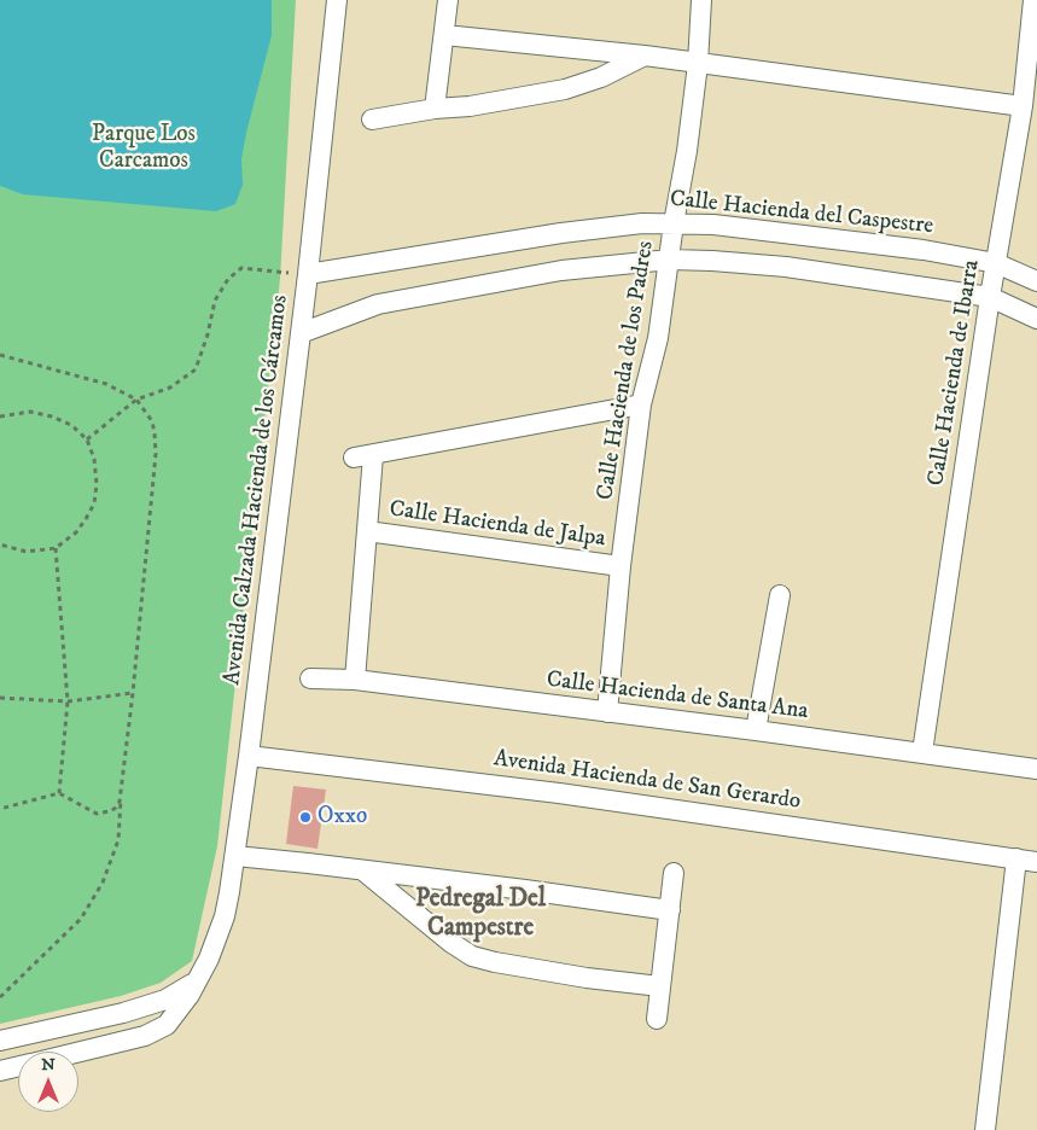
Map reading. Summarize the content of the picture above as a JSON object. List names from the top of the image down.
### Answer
{
  "streets": {
    "street": [
      "Calle Hacienda del Caspestre",
      "Calle Hacienda de los Padres",
      "Calle Hacienda de Ibarra",
      "Avenida Calzada Hacienda de los Cárcamos",
      "Calle Hacienda de Jalpa",
      "Calle Hacienda de Santa Ana",
      "Avenida Hacienda de San Gerardo"
    ]
  },
  "crossings": [
    ["Calle Hacienda del Caspestre", "Calle Hacienda de los Padres"],
    ["Calle Hacienda del Caspestre", "Calle Hacienda de Ibarra"],
    ["Calle Hacienda del Caspestre", "Avenida Calzada Hacienda de los Cárcamos"],
    ["Calle Hacienda de los Padres", "Calle Hacienda de Jalpa"],
    ["Calle Hacienda de los Padres", "Calle Hacienda de Santa Ana"],
    ["Calle Hacienda de Ibarra", "Calle Hacienda de Santa Ana"],
    ["Avenida Calzada Hacienda de los Cárcamos", "Avenida Hacienda de San Gerardo"]
  ],
  "districts": ["Pedregal Del Campestre"],
  "parks": ["Parque Los Carcamos"],
  "places": ["Oxxo"],
  "north": "top"
}
